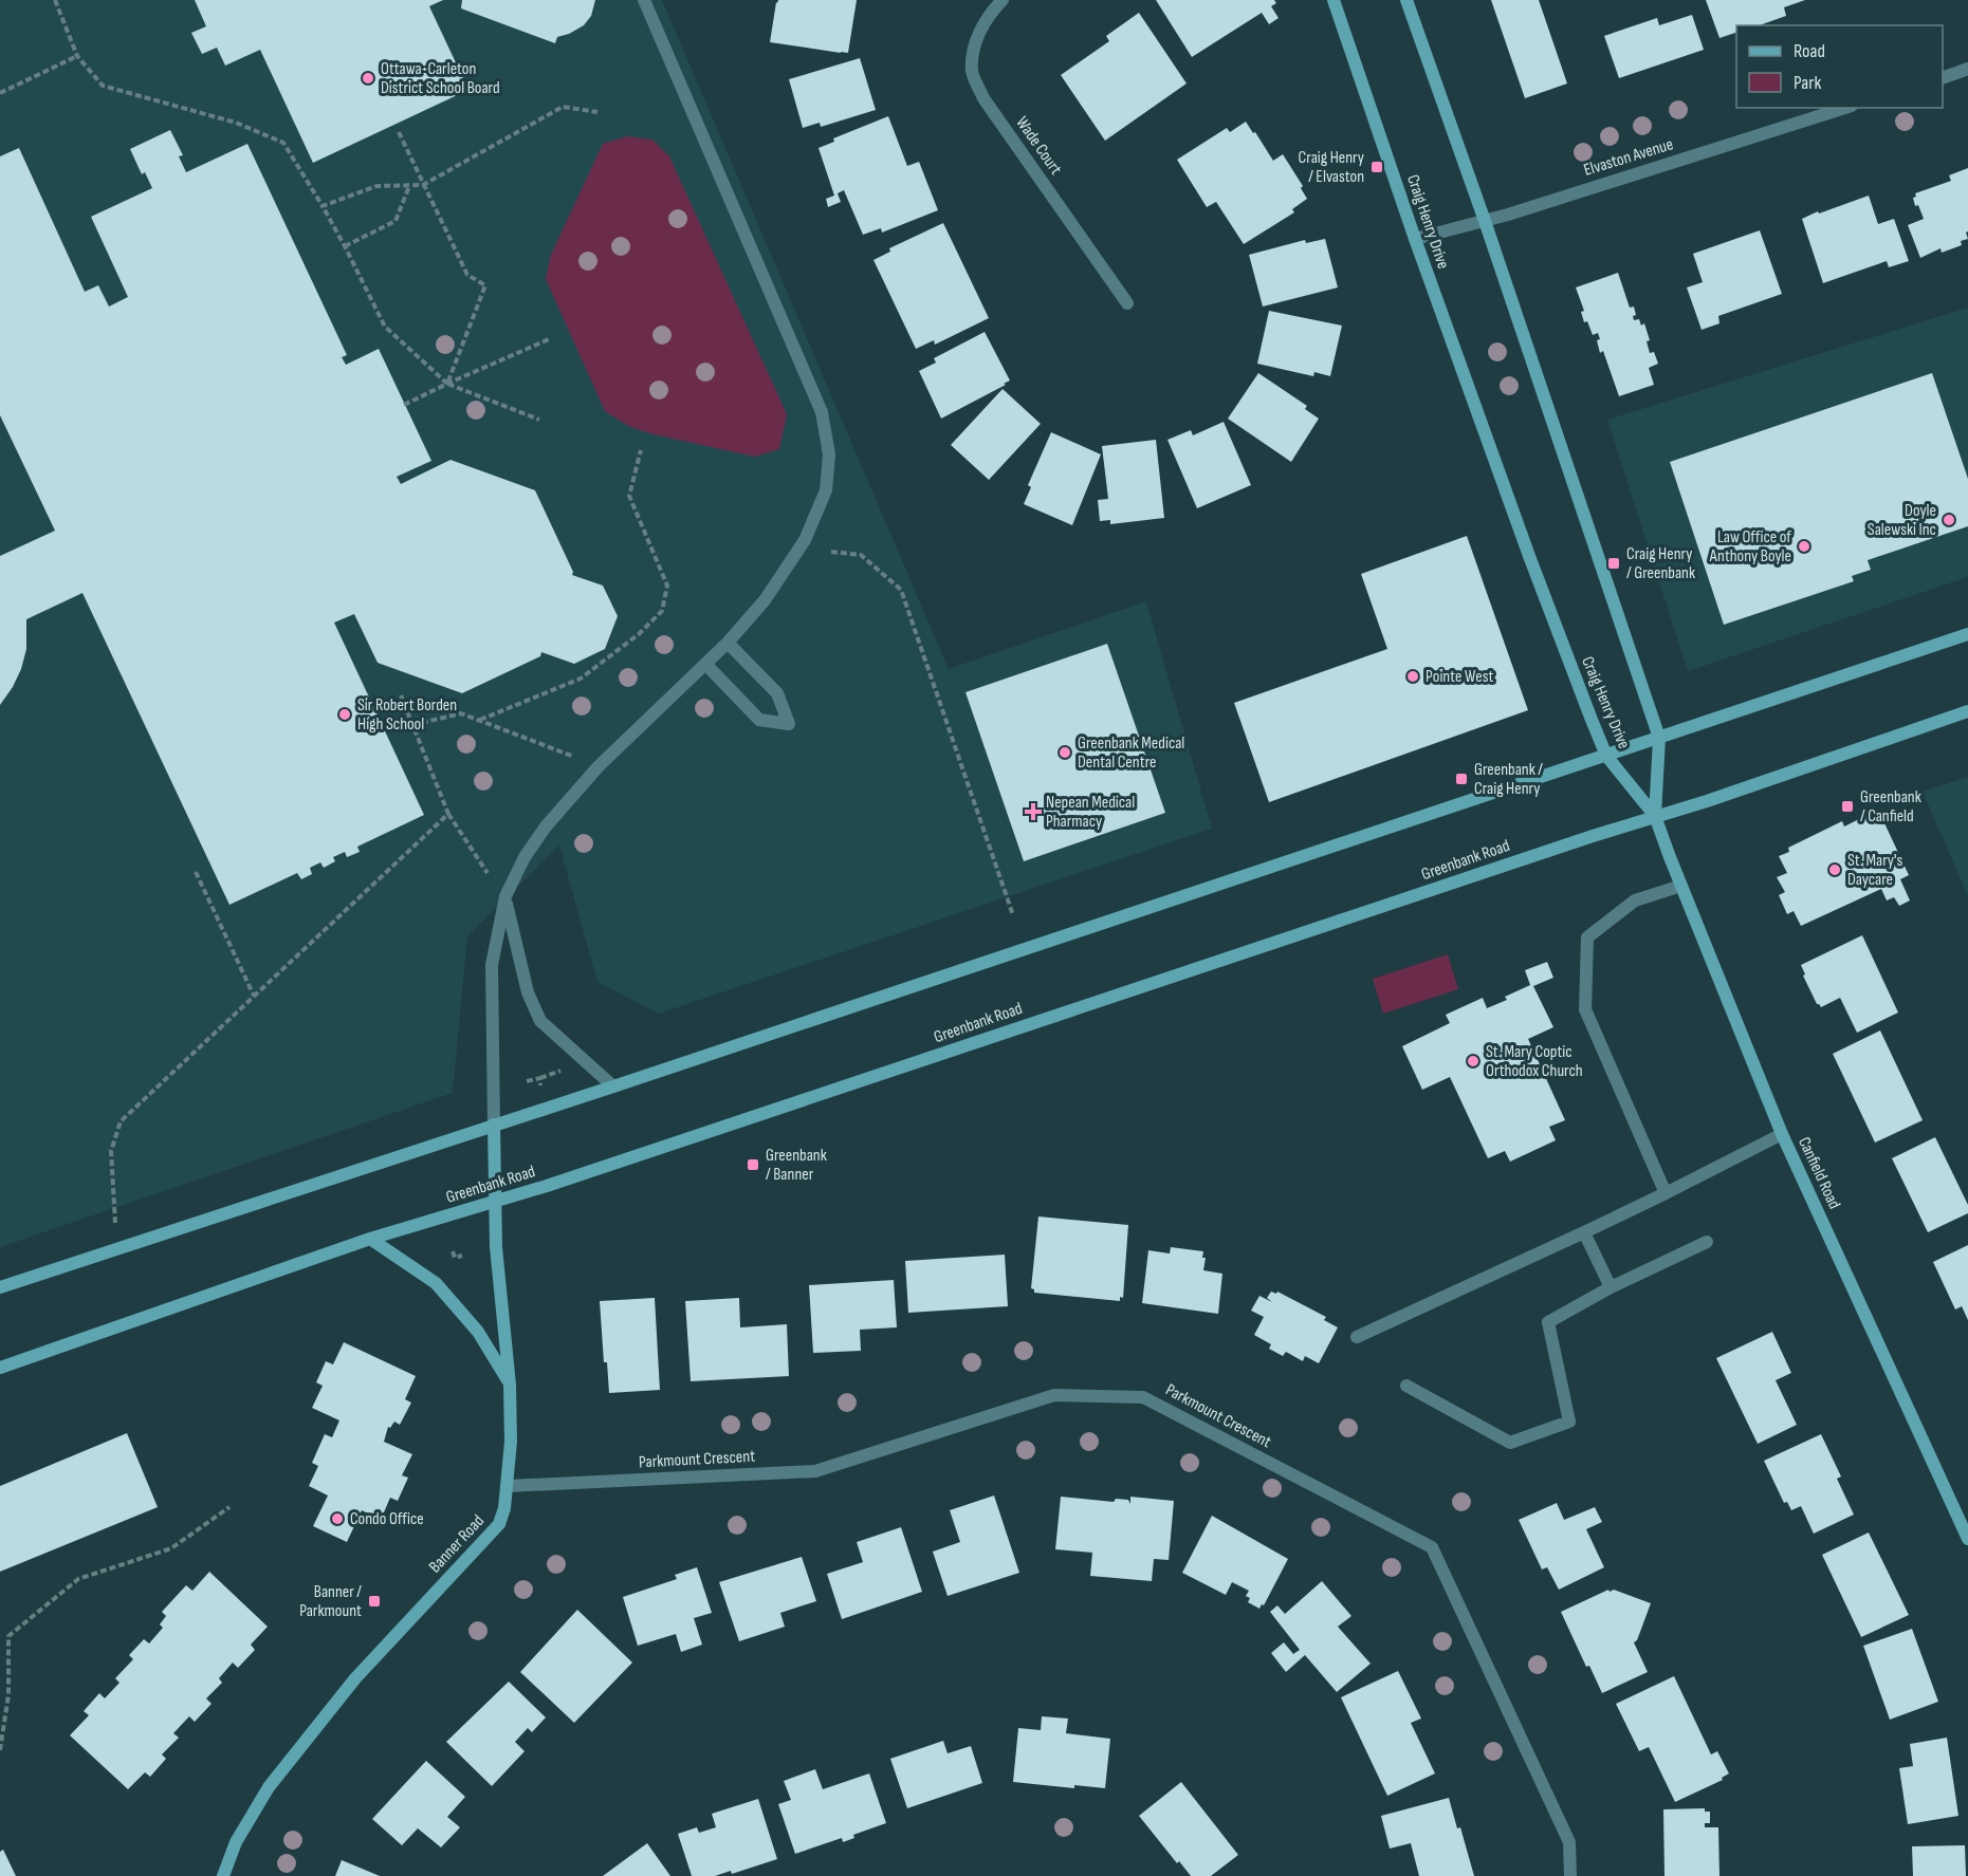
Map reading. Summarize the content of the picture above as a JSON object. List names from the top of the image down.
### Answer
{
  "streets": {
    "main road": [
      "Craig Henry Drive",
      "Greenbank Road",
      "Canfield Road",
      "Banner Road"
    ],
    "street": ["Wade Court", "Elvaston Avenue", "Parkmount Crescent"]
  },
  "crossings": [
    ["Elvaston Avenue", "Craig Henry Drive"],
    ["Craig Henry Drive", "Greenbank Road"],
    ["Craig Henry Drive", "Canfield Road"],
    ["Greenbank Road", "Canfield Road"],
    ["Greenbank Road", "Banner Road"],
    ["Parkmount Crescent", "Banner Road"]
  ],
  "places": {
    "other": [
      "Ottawa-Carleton District School Board",
      "Doyle Salewski Inc",
      "Law Office of Anthony Boyle",
      "Pointe West",
      "Sir Robert Borden High School",
      "Greenbank Medical Dental Centre",
      "St. Mary's Daycare",
      "St. Mary Coptic Orthodox Church",
      "Condo Office"
    ],
    "transit": [
      "Craig Henry / Elvaston",
      "Craig Henry / Greenbank",
      "Greenbank / Craig Henry",
      "Greenbank / Canfield",
      "Greenbank / Banner",
      "Banner / Parkmount"
    ],
    "health": ["Nepean Medical Pharmacy"]
  },
  "legend": ["Road", "Park"]
}
